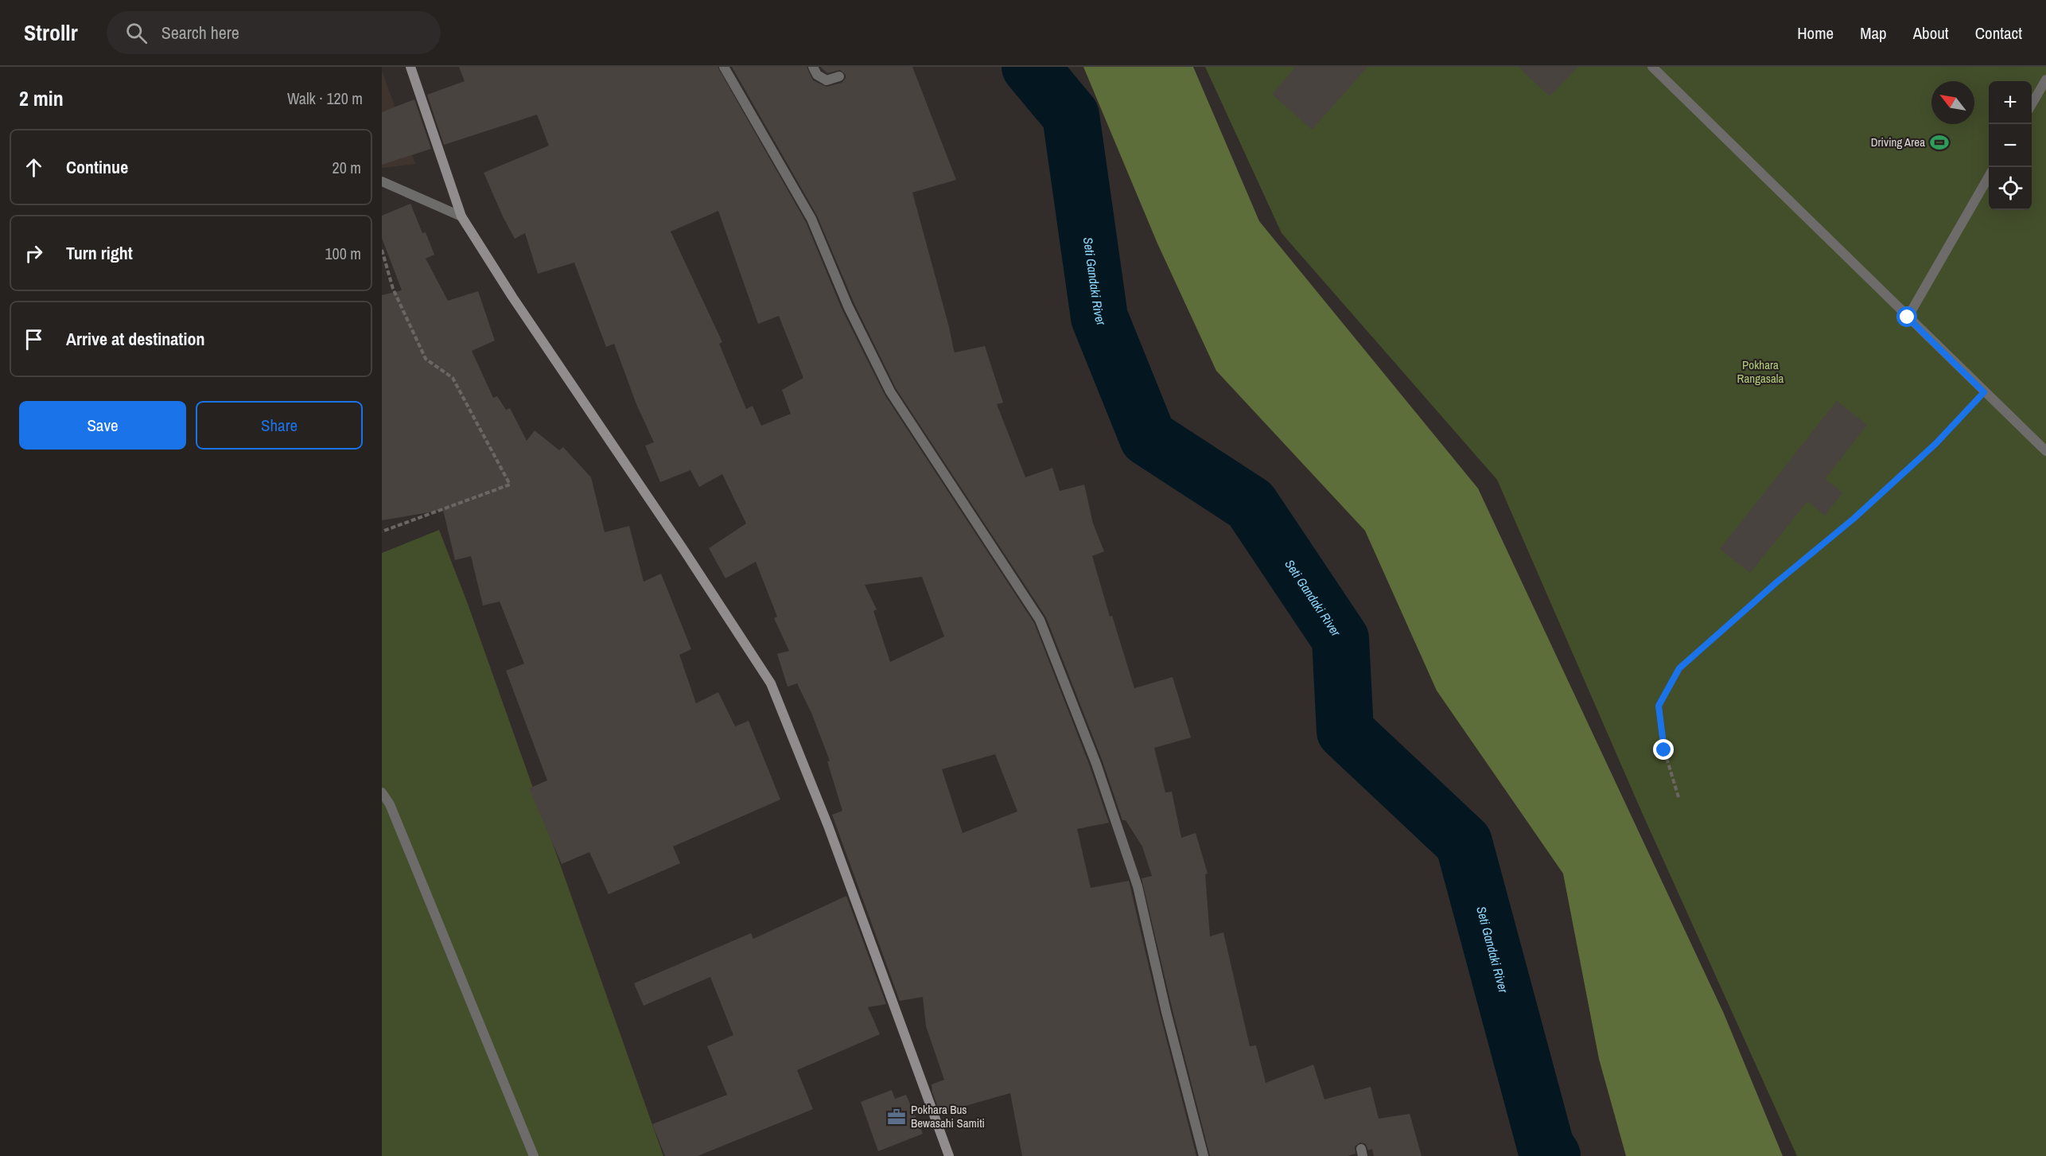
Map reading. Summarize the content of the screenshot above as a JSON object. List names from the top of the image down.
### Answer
{
  "water": ["Seti Gandaki River"],
  "parks": ["Pokhara Rangasala"],
  "places": {
    "sports": ["Driving Area"],
    "office": ["Pokhara Bus Bewasahi Samiti"]
  },
  "north": "top left",
  "page": {
    "header": "Strollr",
    "search": "Search here",
    "nav": [
      "Home",
      "Map",
      "About",
      "Contact"
    ],
    "heading": ["2 min", "Walk · 120 m"],
    "map_buttons": ["+", "−"],
    "list": [
      ["Continue", "20 m"],
      ["Turn right", "100 m"],
      "Arrive at destination"
    ],
    "buttons": ["Save", "Share"]
  }
}
